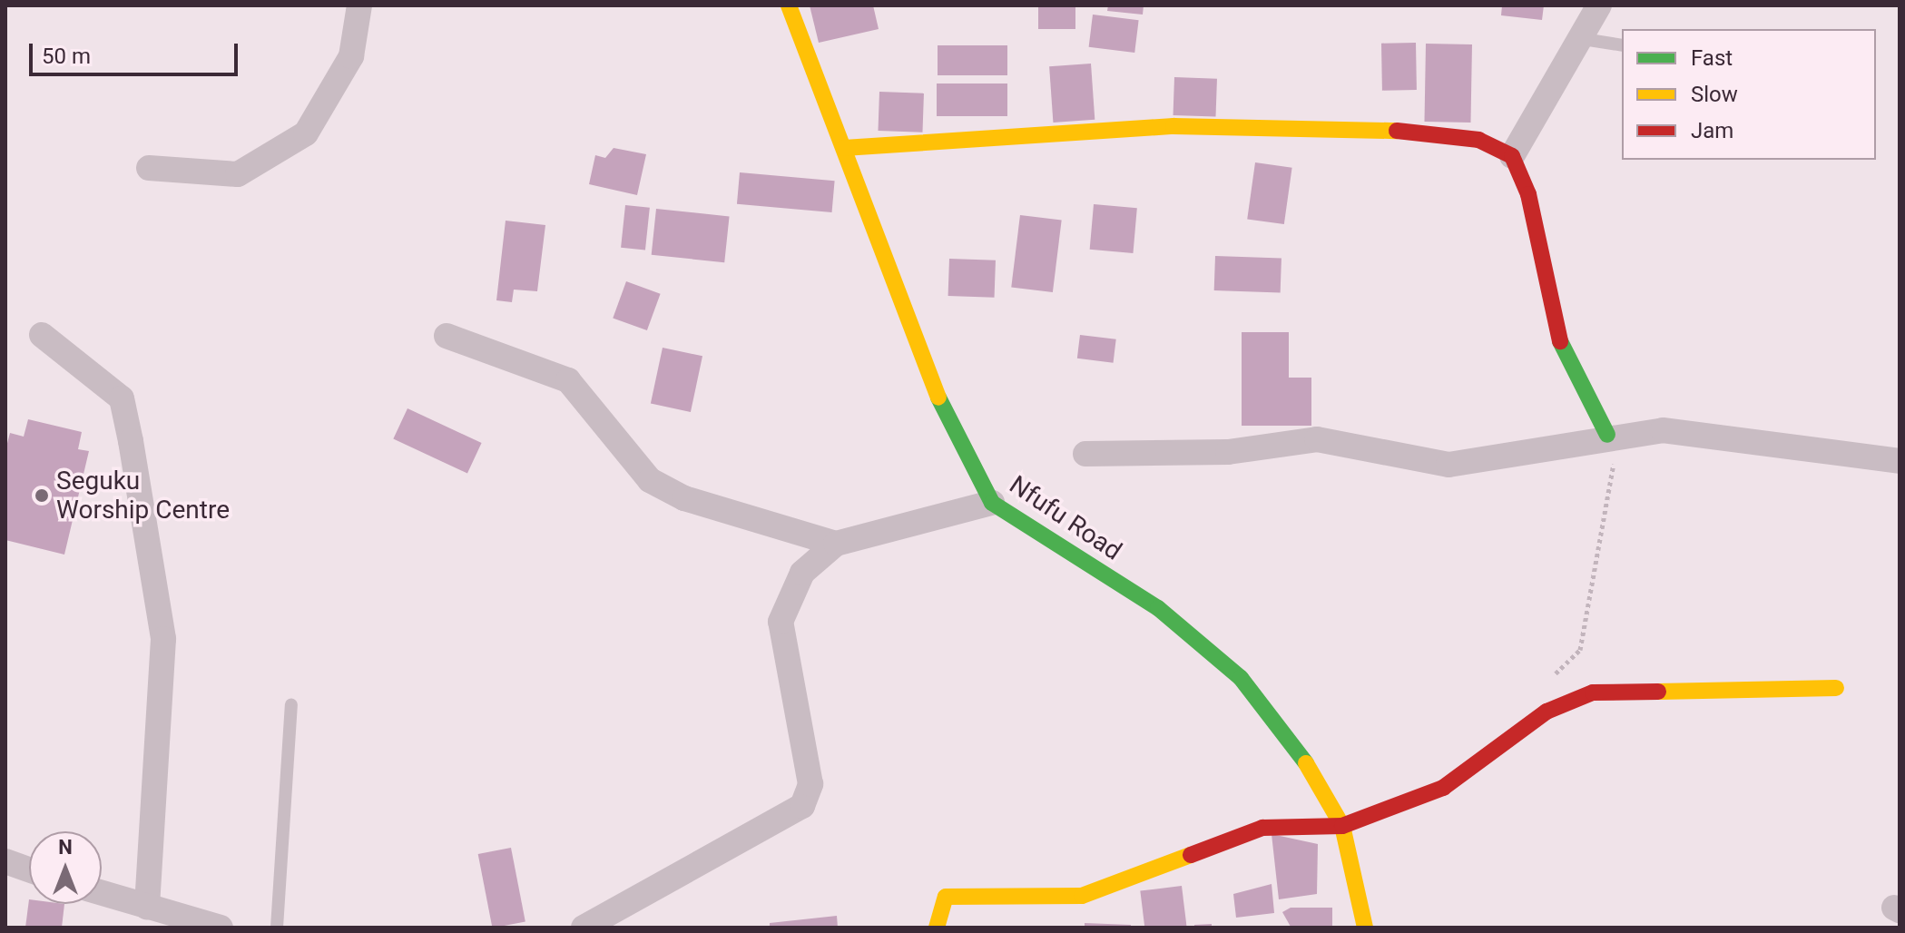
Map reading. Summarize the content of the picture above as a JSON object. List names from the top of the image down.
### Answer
{
  "streets": {
    "street": ["Nfufu Road"]
  },
  "places": ["Seguku Worship Centre"],
  "legend": ["Fast", "Slow", "Jam"],
  "scale_bar": "50 m",
  "north": "top"
}
